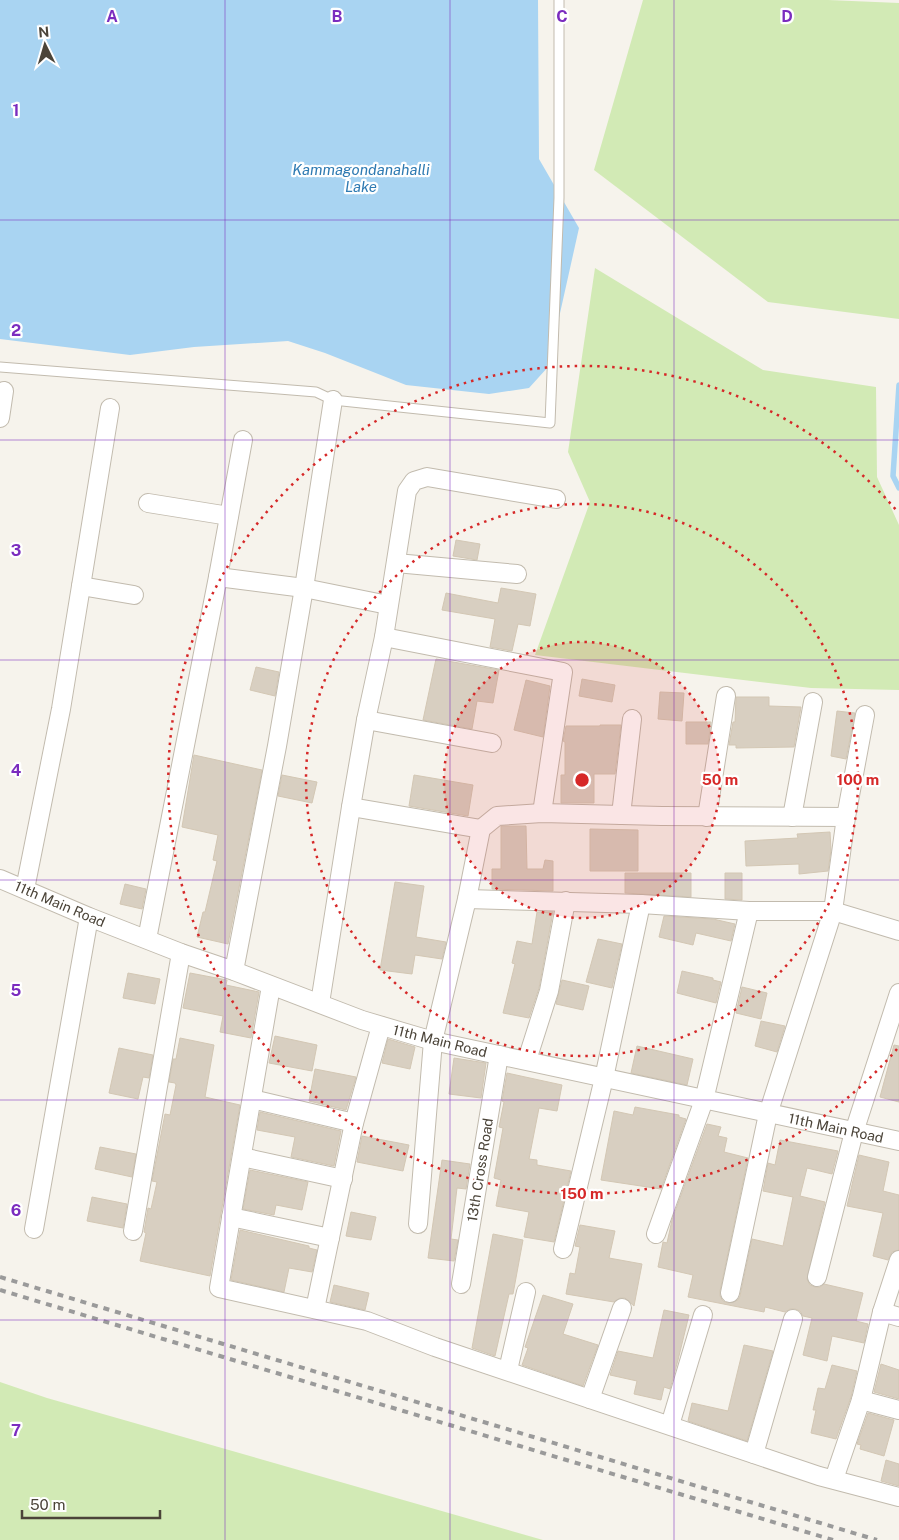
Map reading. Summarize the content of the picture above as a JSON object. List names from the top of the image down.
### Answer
{
  "streets": {
    "street": ["11th Main Road", "13th Cross Road"]
  },
  "crossings": [
    ["11th Main Road", "13th Cross Road"]
  ],
  "water": ["Kammagondanahalli Lake"],
  "scale_bar": "50 m",
  "north": "top",
  "grid": {
    "columns": [
      "A",
      "B",
      "C",
      "D"
    ],
    "rows": [
      "1",
      "2",
      "3",
      "4",
      "5",
      "6",
      "7"
    ]
  },
  "rings": ["50 m", "100 m", "150 m"]
}
